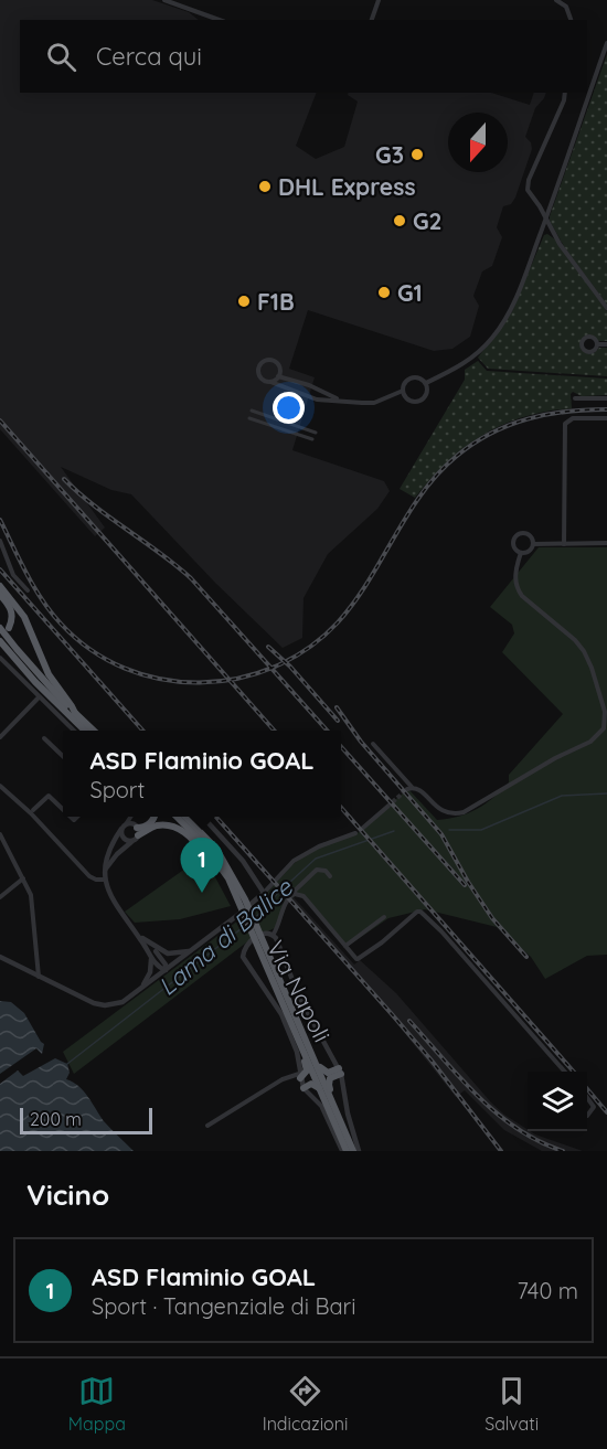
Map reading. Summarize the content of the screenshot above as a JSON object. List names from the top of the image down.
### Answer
{
  "streets": {
    "street": ["Via Napoli"]
  },
  "water": ["Lama di Balice"],
  "places": [
    "G3",
    "DHL Express",
    "G2",
    "G1",
    "F1B"
  ],
  "scale_bar": "200 m",
  "north": "bottom",
  "page": {
    "search": "Cerca qui",
    "popup": ["ASD Flaminio GOAL", "Sport"],
    "pins": "1",
    "scale": "200 m",
    "heading": "Vicino",
    "list": [
      {
        "mark": "1",
        "name": "ASD Flaminio GOAL",
        "note": "Sport · Tangenziale di Bari",
        "value": "740 m"
      }
    ],
    "nav": ["Mappa", "Indicazioni", "Salvati"]
  }
}
